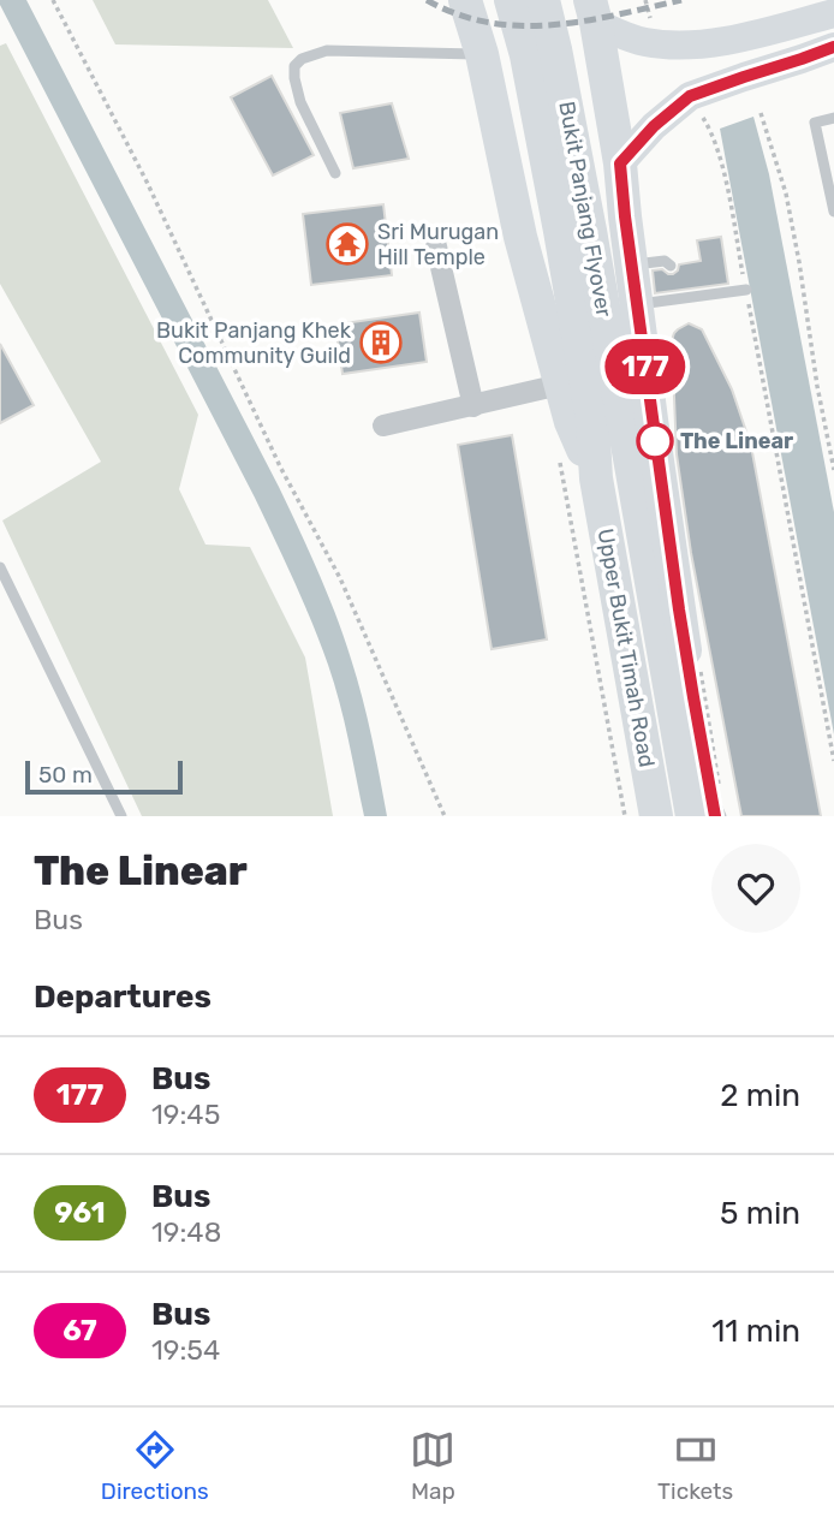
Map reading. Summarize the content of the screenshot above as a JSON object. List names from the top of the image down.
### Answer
{
  "streets": {
    "highway": ["Bukit Panjang Flyover", "Upper Bukit Timah Road"]
  },
  "crossings": [
    ["Bukit Panjang Flyover", "Upper Bukit Timah Road"]
  ],
  "places": {
    "temple": ["Sri Murugan Hill Temple"],
    "building": ["Bukit Panjang Khek Community Guild"],
    "other": ["The Linear"]
  },
  "lines": ["bus line 177"],
  "scale_bar": "50 m",
  "page": {
    "on_map": "177",
    "scale": "50 m",
    "heading": [
      ["The Linear", "Bus"],
      "Departures"
    ],
    "list": [
      {
        "mark": "177",
        "name": "Bus",
        "note": "19:45",
        "value": "2 min"
      },
      {
        "mark": "961",
        "name": "Bus",
        "note": "19:48",
        "value": "5 min"
      },
      {
        "mark": "67",
        "name": "Bus",
        "note": "19:54",
        "value": "11 min"
      }
    ],
    "tabs": ["Directions", "Map", "Tickets"]
  }
}
